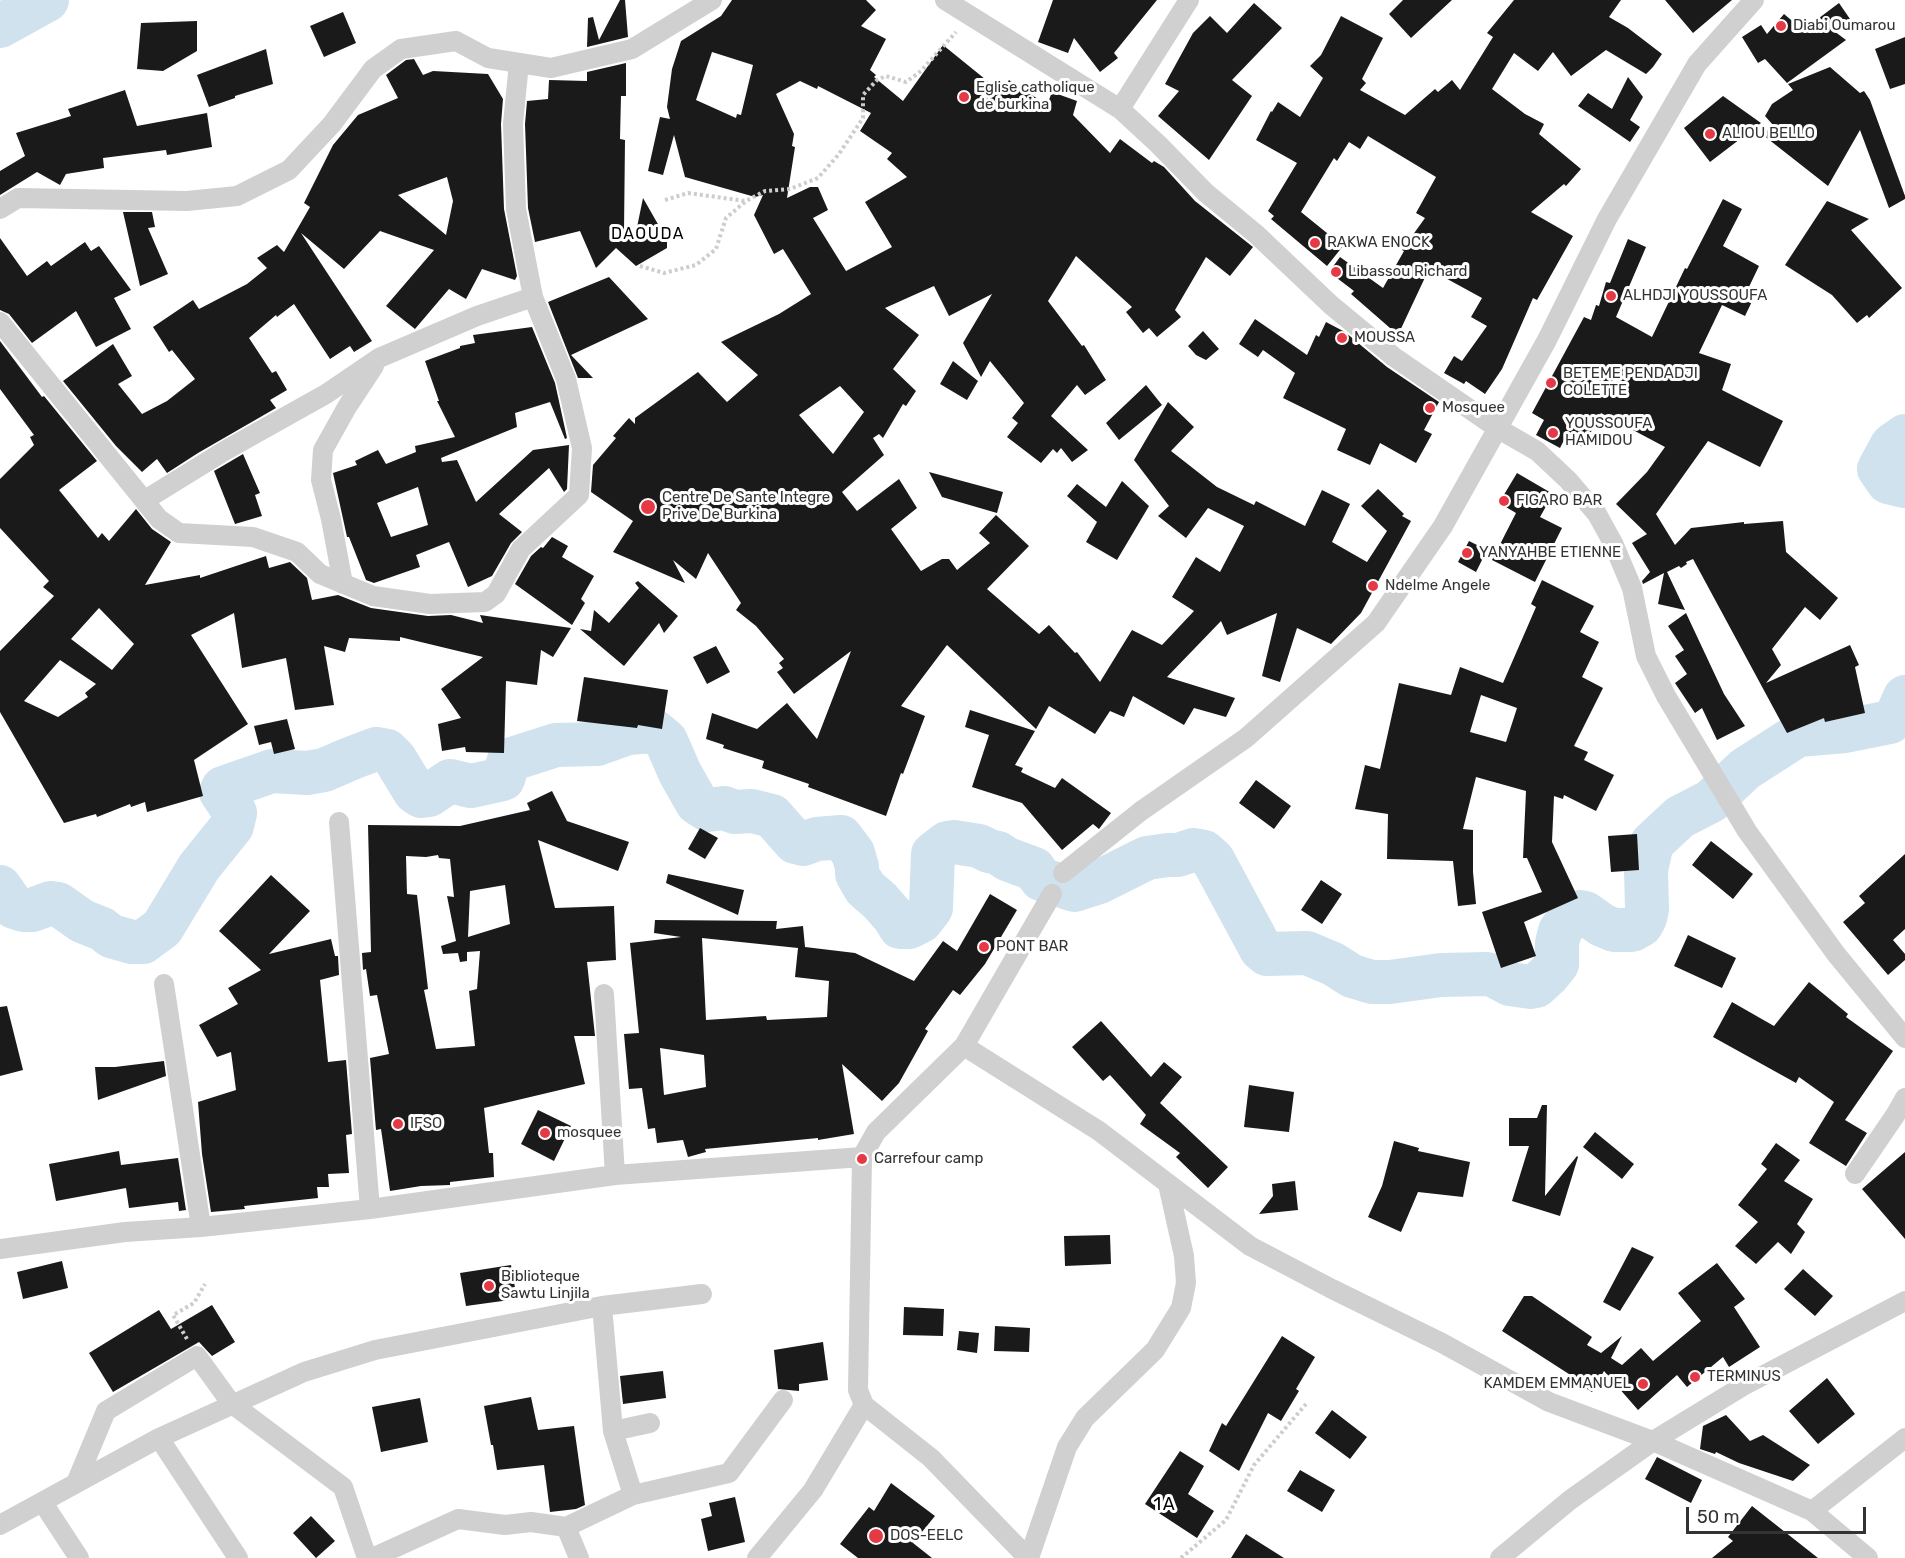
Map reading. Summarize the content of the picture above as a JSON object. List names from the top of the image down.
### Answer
{
  "districts": ["DAOUDA", "1A"],
  "places": [
    "Diabi Oumarou",
    "Eglise catholique de burkina",
    "ALIOU BELLO",
    "RAKWA ENOCK",
    "Libassou Richard",
    "ALHDJI YOUSSOUFA",
    "MOUSSA",
    "BETEME PENDADJI COLETTE",
    "Mosquee",
    "YOUSSOUFA HAMIDOU",
    "FIGARO BAR",
    "Centre De Sante Integre Prive De Burkina",
    "YANYAHBE ETIENNE",
    "Ndelme Angele",
    "PONT BAR",
    "IFSO",
    "mosquee",
    "Carrefour camp",
    "Biblioteque Sawtu Linjila",
    "TERMINUS",
    "KAMDEM EMMANUEL",
    "DOS-EELC"
  ],
  "scale_bar": "50 m"
}
